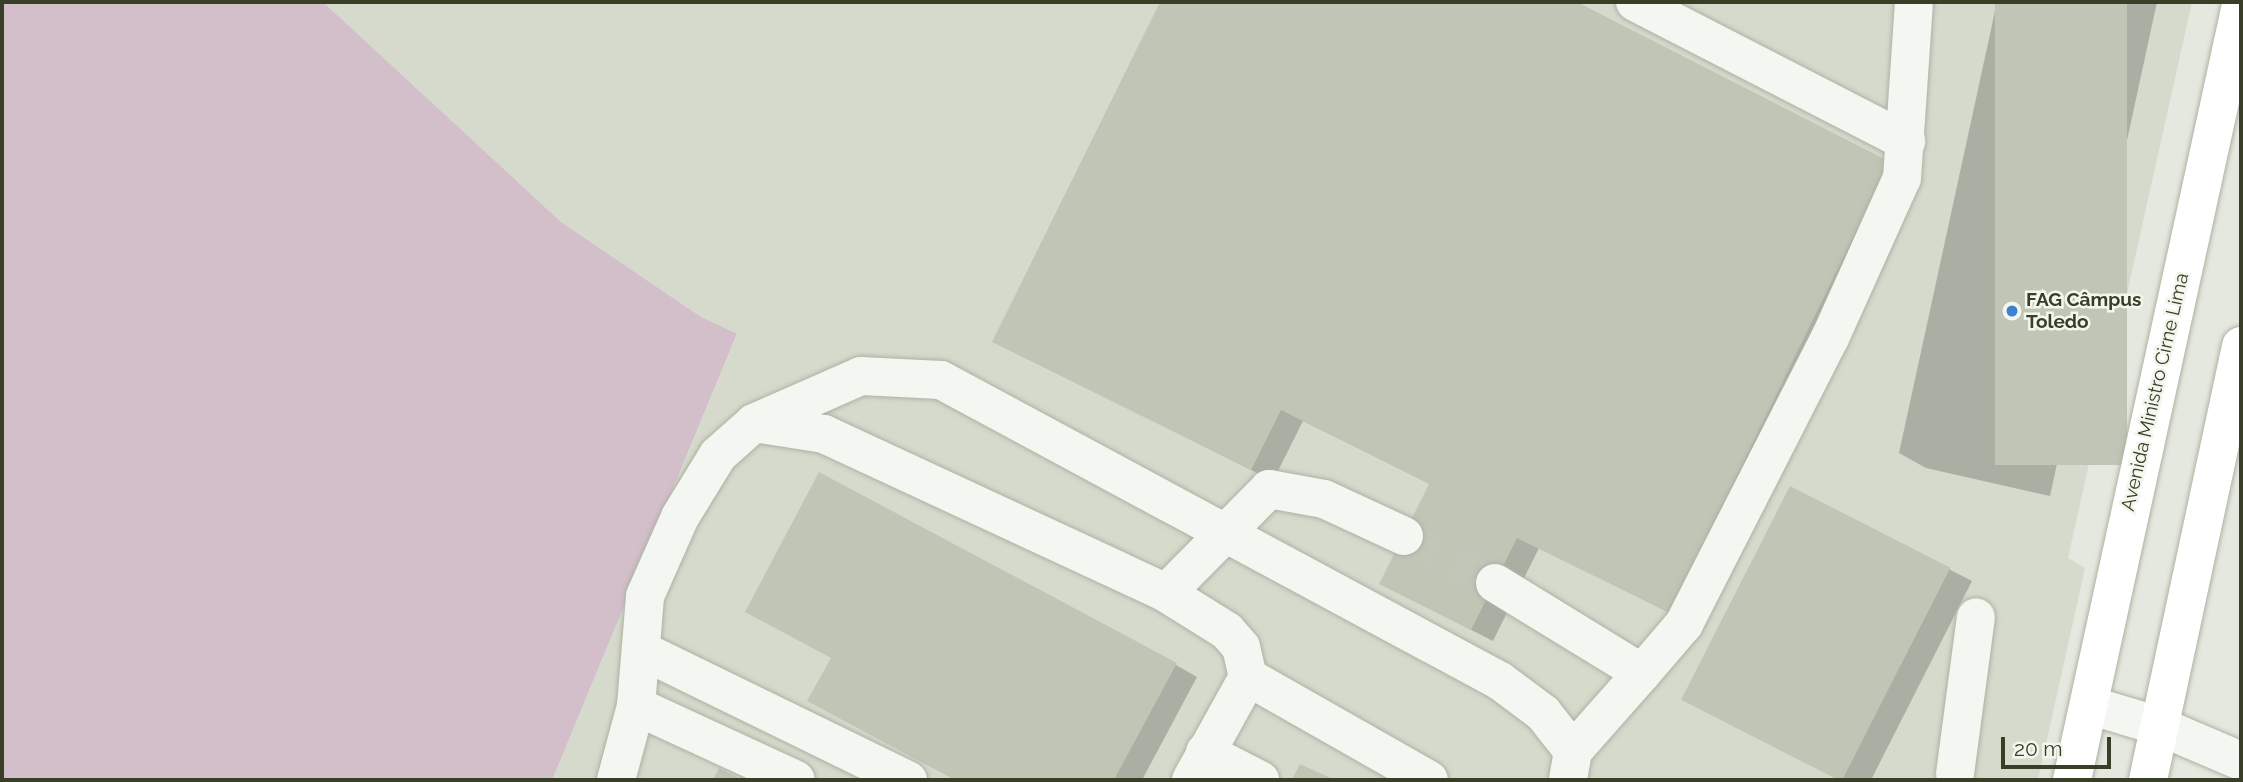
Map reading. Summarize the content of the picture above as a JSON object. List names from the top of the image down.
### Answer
{
  "streets": {
    "main road": ["Avenida Ministro Cirne Lima"]
  },
  "places": ["FAG Câmpus Toledo"],
  "scale_bar": "20 m"
}
